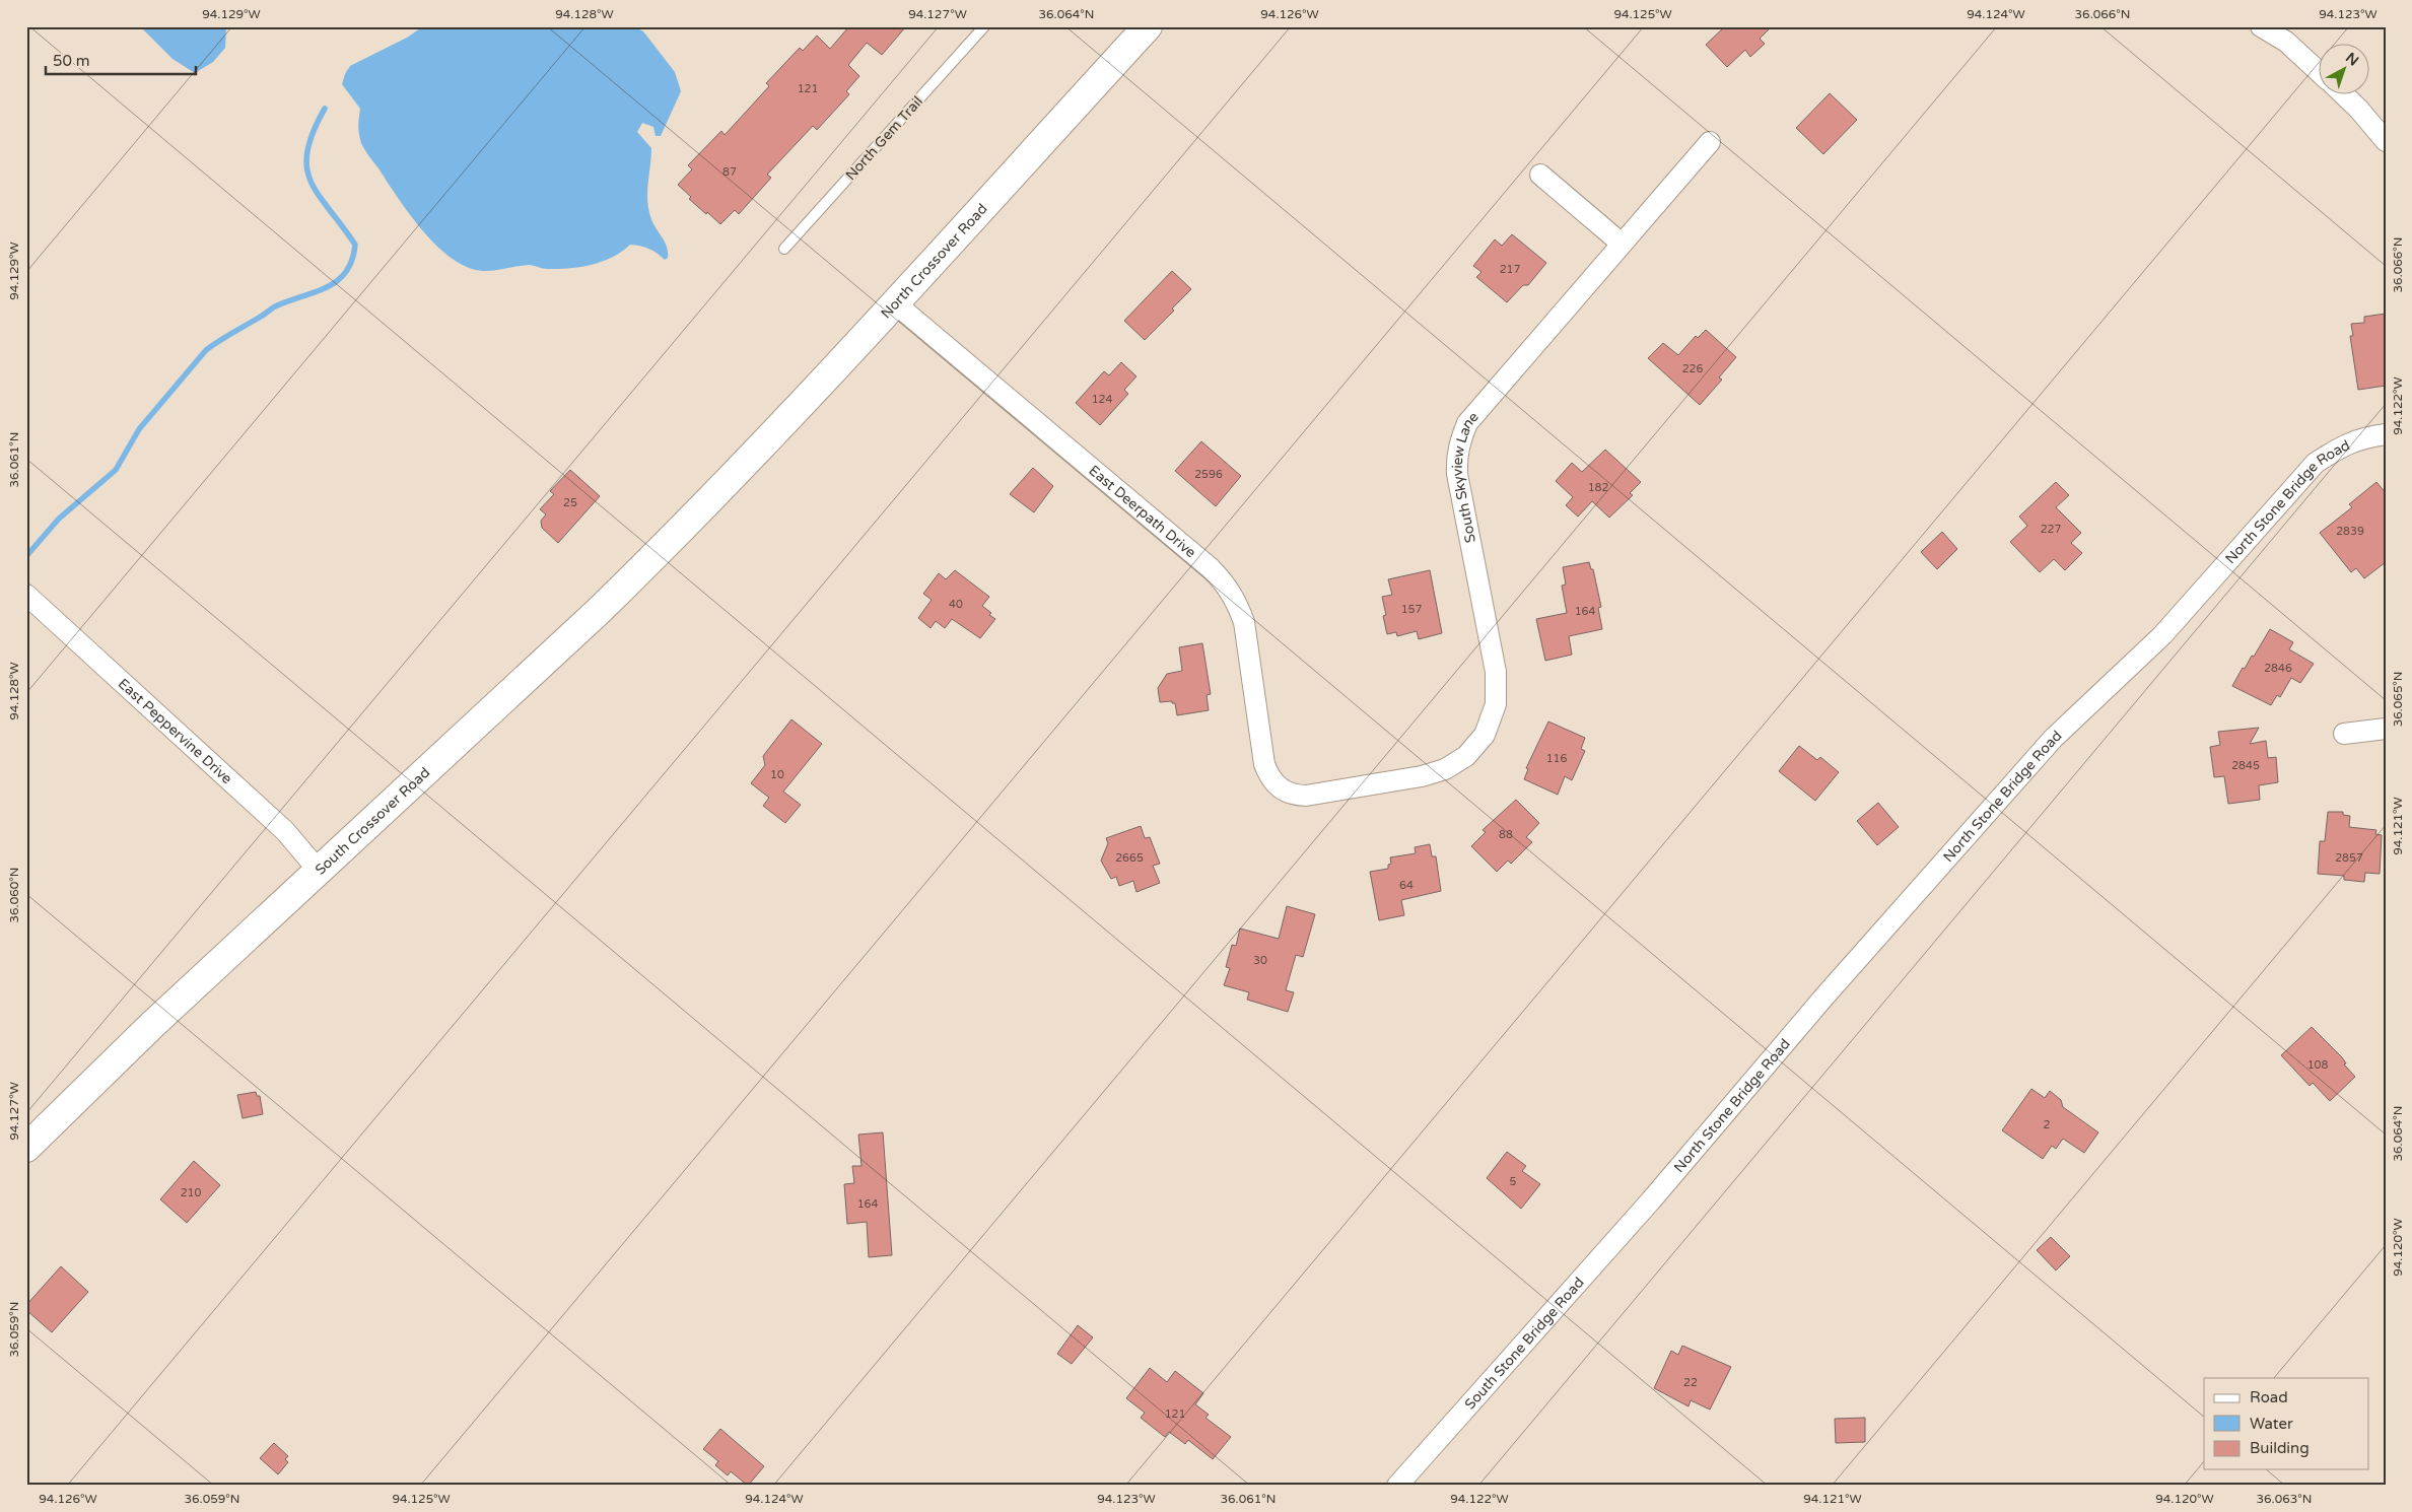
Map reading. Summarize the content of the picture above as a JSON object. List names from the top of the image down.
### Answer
{
  "streets": {
    "main road": ["North Crossover Road", "South Crossover Road"],
    "street": [
      "South Skyview Lane",
      "North Stone Bridge Road",
      "East Deerpath Drive",
      "East Peppervine Drive",
      "South Stone Bridge Road"
    ],
    "lane": ["North Gem Trail"]
  },
  "crossings": [
    ["North Crossover Road", "East Deerpath Drive"],
    ["North Crossover Road", "South Crossover Road"],
    ["South Skyview Lane", "East Deerpath Drive"],
    ["North Stone Bridge Road", "South Stone Bridge Road"],
    ["East Peppervine Drive", "South Crossover Road"]
  ],
  "house_numbers": [
    "121",
    "87",
    "217",
    "226",
    "124",
    "2596",
    "182",
    "25",
    "227",
    "2839",
    "40",
    "157",
    "164",
    "2846",
    "116",
    "2845",
    "10",
    "88",
    "2665",
    "2857",
    "64",
    "30",
    "108",
    "2",
    "5",
    "210",
    "164",
    "22",
    "121"
  ],
  "legend": ["Road", "Water", "Building"],
  "scale_bar": "50 m",
  "north": "top right",
  "coordinates": [
    "94.129°W",
    "94.128°W",
    "94.127°W",
    "36.064°N",
    "94.126°W",
    "94.125°W",
    "94.124°W",
    "36.066°N",
    "94.123°W",
    "94.122°W",
    "36.061°N",
    "36.065°N",
    "94.121°W",
    "36.060°N",
    "94.120°W",
    "36.059°N",
    "36.063°N"
  ]
}
